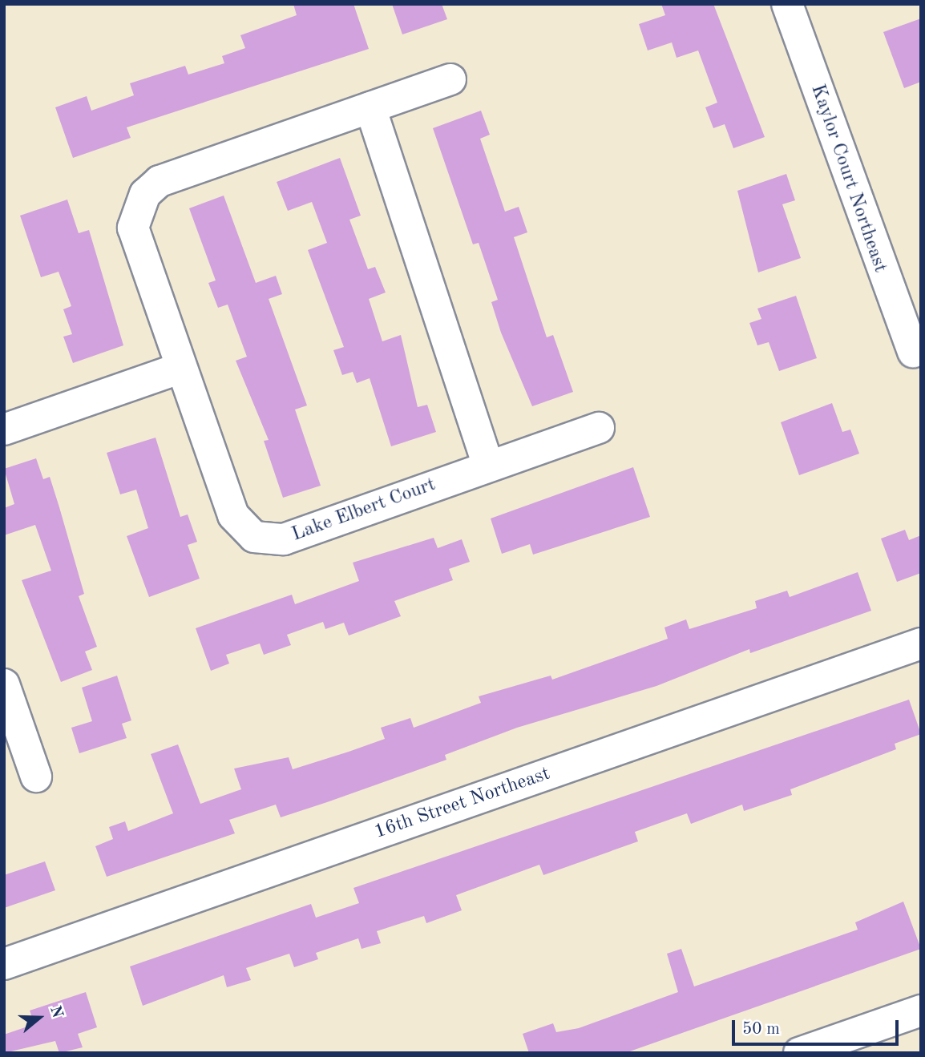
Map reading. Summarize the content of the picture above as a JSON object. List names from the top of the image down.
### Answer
{
  "streets": {
    "street": ["Kaylor Court Northeast", "Lake Elbert Court", "16th Street Northeast"]
  },
  "scale_bar": "50 m",
  "north": "right"
}
